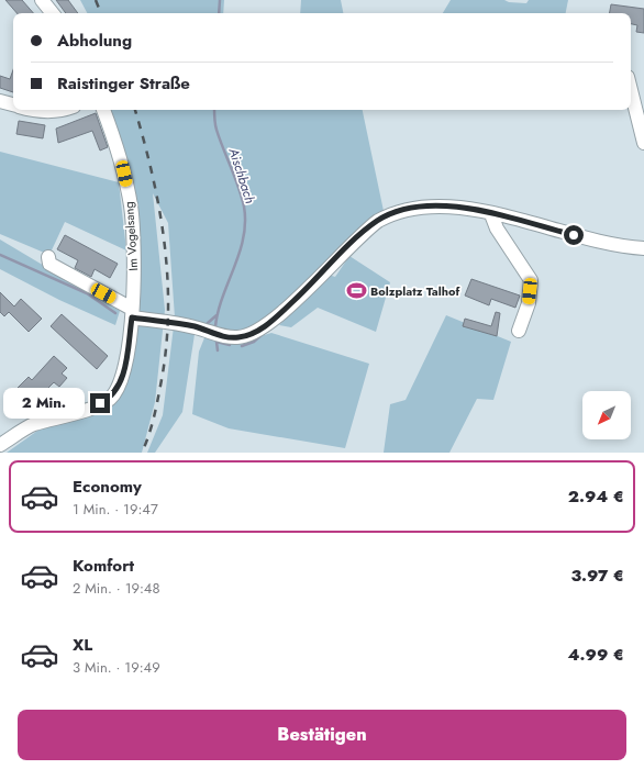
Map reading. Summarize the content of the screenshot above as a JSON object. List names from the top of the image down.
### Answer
{
  "streets": {
    "street": ["Im Vogelsang"]
  },
  "water": ["Aischbach"],
  "places": {
    "sports": ["Bolzplatz Talhof"]
  },
  "north": "bottom left",
  "page": {
    "banner": ["Abholung", "Raistinger Straße"],
    "bubble": "2 Min.",
    "list": [
      {
        "name": "Economy",
        "note": "1 Min. · 19:47",
        "value": "2.94 €"
      },
      {
        "name": "Komfort",
        "note": "2 Min. · 19:48",
        "value": "3.97 €"
      },
      {
        "name": "XL",
        "note": "3 Min. · 19:49",
        "value": "4.99 €"
      }
    ],
    "buttons": "Bestätigen"
  }
}
